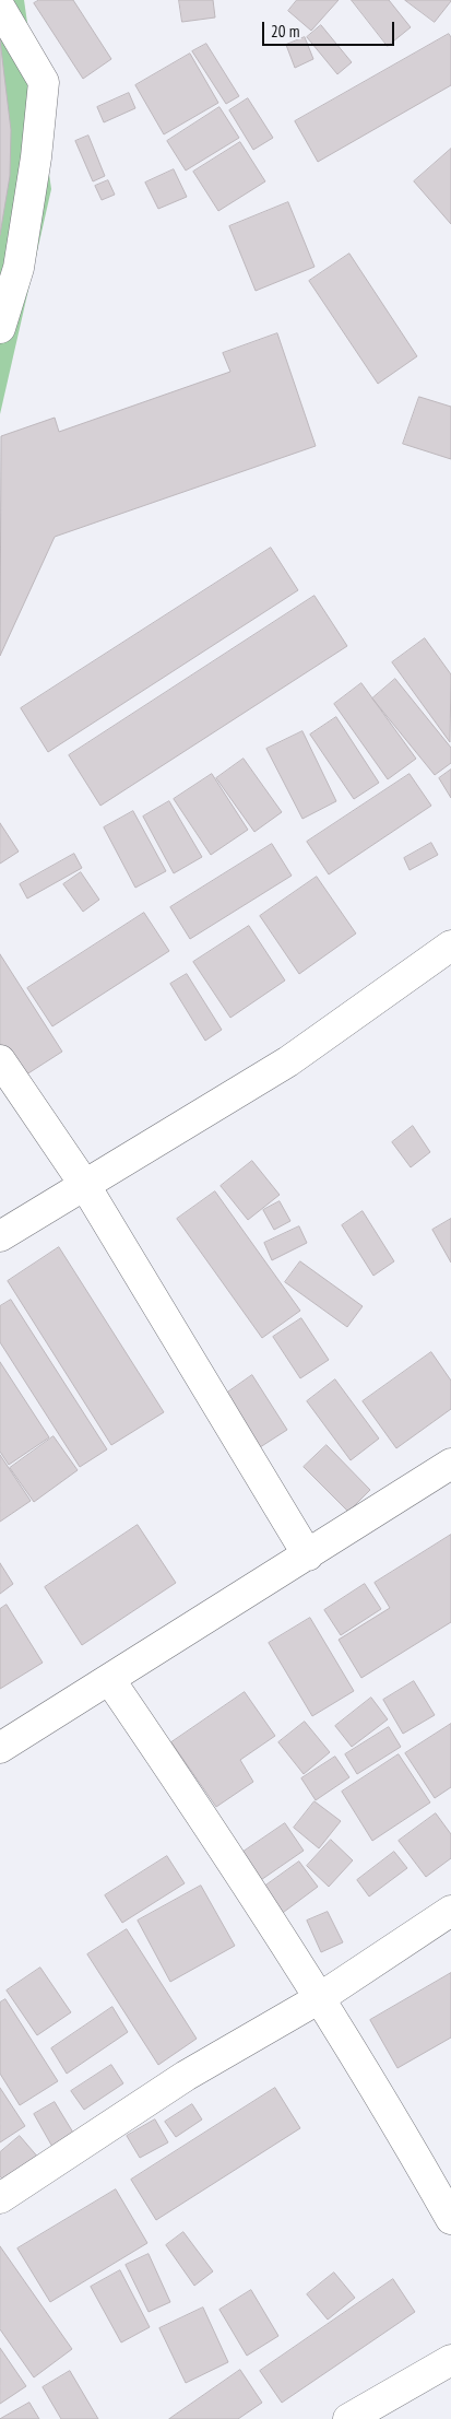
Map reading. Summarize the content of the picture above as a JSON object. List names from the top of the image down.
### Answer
{
  "scale_bar": "20 m"
}
